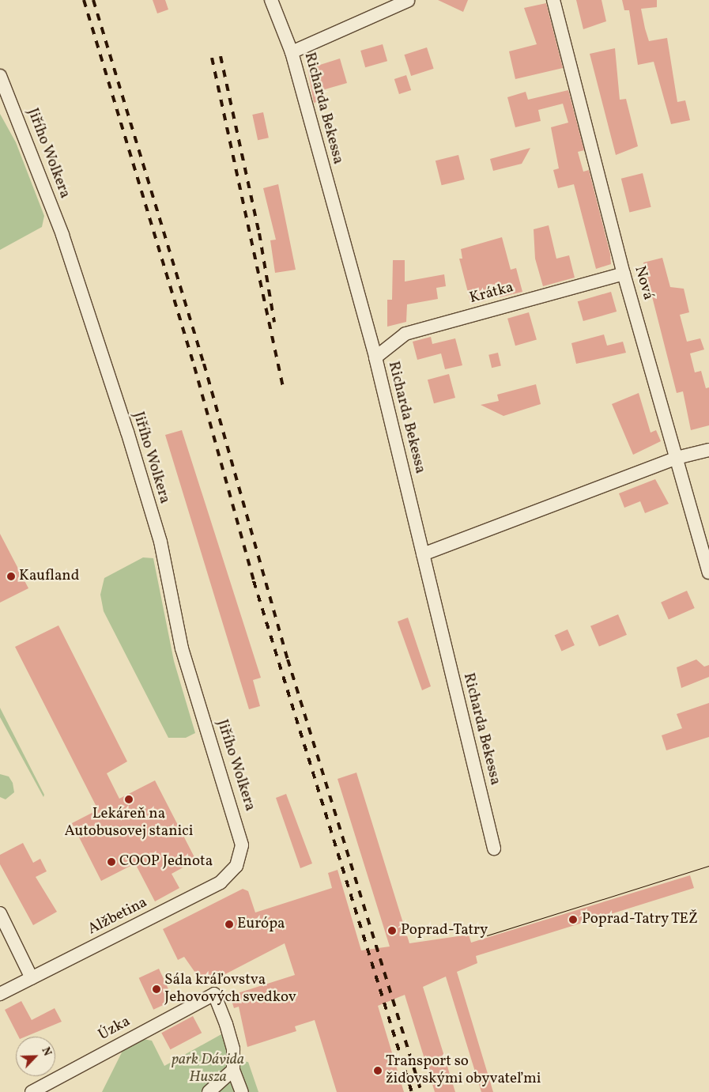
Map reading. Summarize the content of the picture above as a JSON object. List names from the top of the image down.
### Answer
{
  "streets": {
    "street": [
      "Richarda Bekessa",
      "Jiřího Wolkera",
      "Nová",
      "Krátka",
      "Alžbetina",
      "Úzka"
    ]
  },
  "crossings": [
    ["Richarda Bekessa", "Krátka"],
    ["Jiřího Wolkera", "Alžbetina"],
    ["Nová", "Krátka"]
  ],
  "parks": ["park Dávida Husza"],
  "places": [
    "Kaufland",
    "Lekáreň na Autobusovej stanici",
    "COOP Jednota",
    "Poprad-Tatry TEŽ",
    "Európa",
    "Poprad-Tatry",
    "Sála kráľovstva Jehovových svedkov",
    "Transport so židovskými obyvateľmi"
  ],
  "north": "top right"
}
